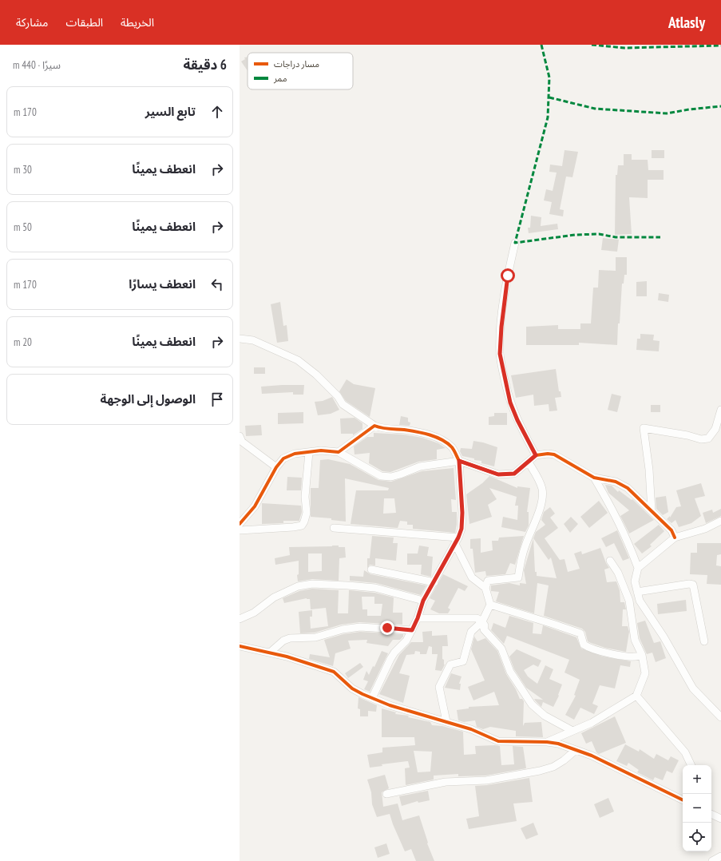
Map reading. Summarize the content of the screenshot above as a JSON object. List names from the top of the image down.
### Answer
{
  "legend": ["مسار دراجات", "ممر"],
  "page": {
    "header": "Atlasly",
    "nav": ["الخريطة", "الطبقات", "مشاركة"],
    "heading": ["6 دقيقة", "سيرًا · 440 m"],
    "list": [
      ["تابع السير", "170 m"],
      ["انعطف يمينًا", "30 m"],
      ["انعطف يمينًا", "50 m"],
      ["انعطف يسارًا", "170 m"],
      ["انعطف يمينًا", "20 m"],
      "الوصول إلى الوجهة"
    ],
    "map_buttons": ["+", "−"]
  }
}
